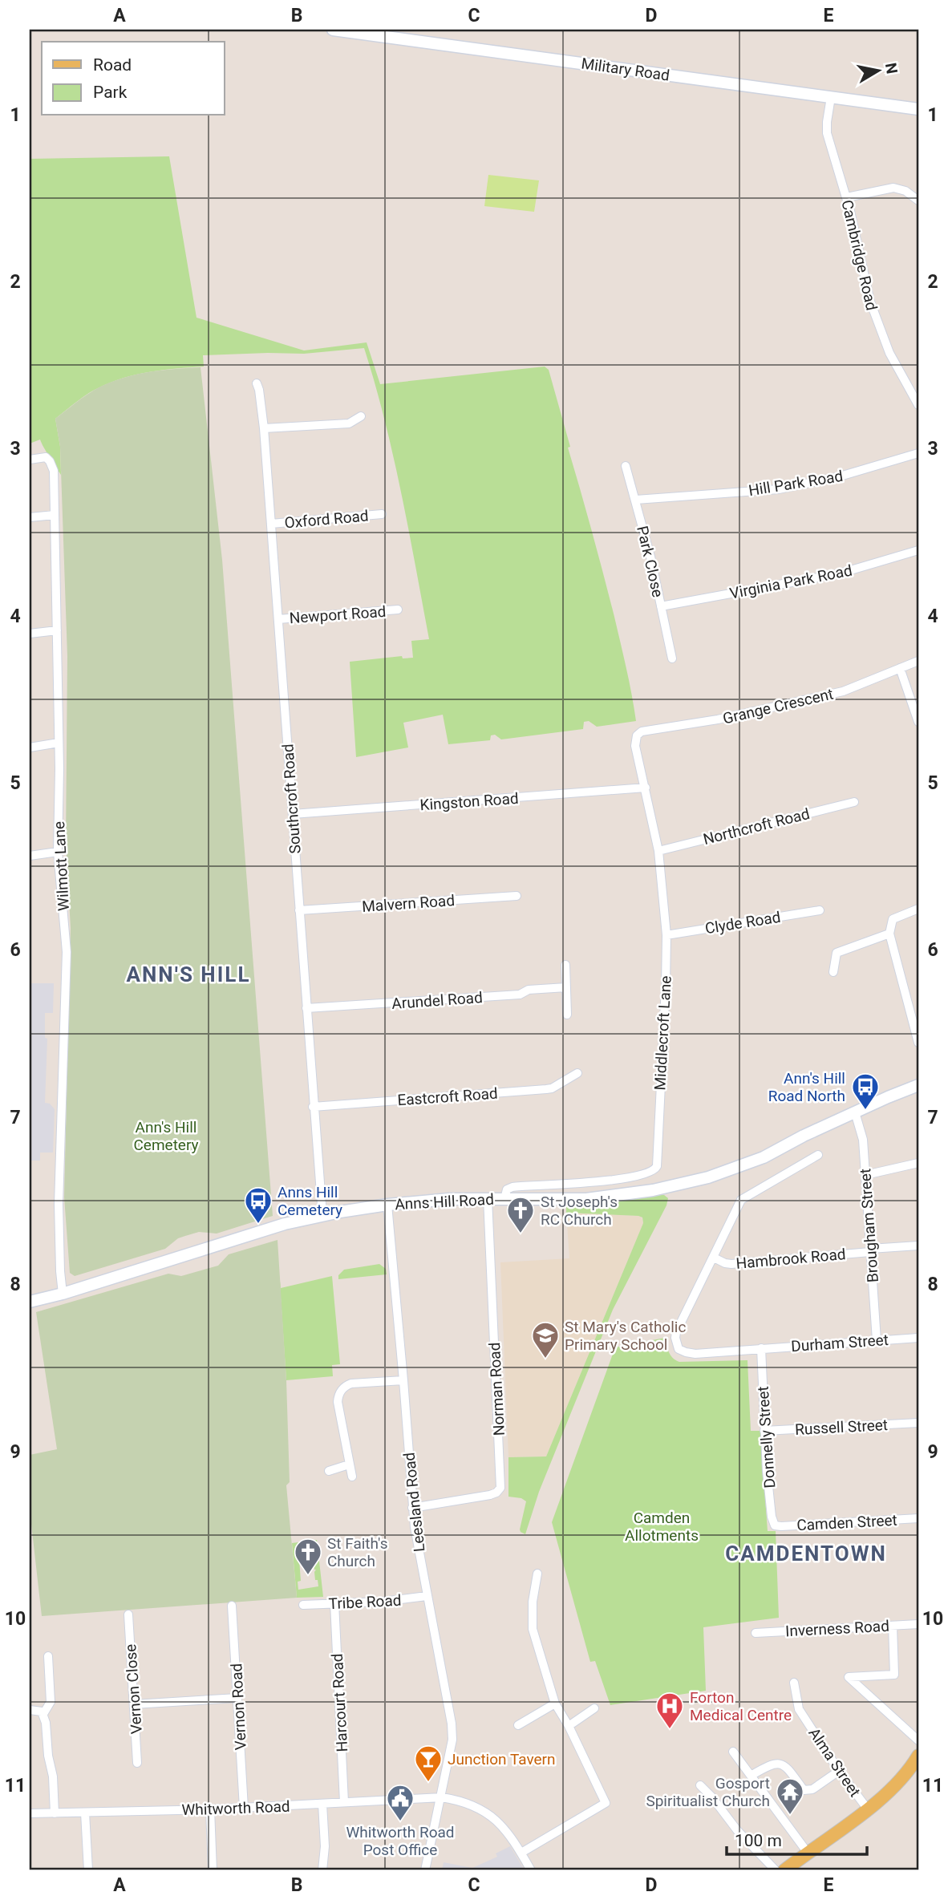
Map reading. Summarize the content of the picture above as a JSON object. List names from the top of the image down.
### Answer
{
  "streets": {
    "street": [
      "Military Road",
      "Cambridge Road",
      "Hill Park Road",
      "Oxford Road",
      "Park Close",
      "Virginia Park Road",
      "Newport Road",
      "Grange Crescent",
      "Southcroft Road",
      "Kingston Road",
      "Northcroft Road",
      "Wilmott Lane",
      "Malvern Road",
      "Clyde Road",
      "Arundel Road",
      "Middlecroft Lane",
      "Eastcroft Road",
      "Anns Hill Road",
      "Brougham Street",
      "Hambrook Road",
      "Durham Street",
      "Norman Road",
      "Russell Street",
      "Donnelly Street",
      "Leesland Road",
      "Camden Street",
      "Tribe Road",
      "Inverness Road",
      "Vernon Close",
      "Harcourt Road",
      "Vernon Road",
      "Alma Street",
      "Whitworth Road"
    ]
  },
  "crossings": [
    ["Military Road", "Cambridge Road"],
    ["Hill Park Road", "Park Close"],
    ["Oxford Road", "Southcroft Road"],
    ["Park Close", "Virginia Park Road"],
    ["Newport Road", "Southcroft Road"],
    ["Grange Crescent", "Middlecroft Lane"],
    ["Southcroft Road", "Kingston Road"],
    ["Southcroft Road", "Malvern Road"],
    ["Southcroft Road", "Arundel Road"],
    ["Southcroft Road", "Eastcroft Road"],
    ["Southcroft Road", "Anns Hill Road"],
    ["Kingston Road", "Middlecroft Lane"],
    ["Northcroft Road", "Middlecroft Lane"],
    ["Wilmott Lane", "Anns Hill Road"],
    ["Clyde Road", "Middlecroft Lane"],
    ["Middlecroft Lane", "Anns Hill Road"],
    ["Anns Hill Road", "Brougham Street"],
    ["Anns Hill Road", "Norman Road"],
    ["Anns Hill Road", "Leesland Road"],
    ["Brougham Street", "Hambrook Road"],
    ["Brougham Street", "Durham Street"],
    ["Hambrook Road", "Durham Street"],
    ["Durham Street", "Donnelly Street"],
    ["Norman Road", "Leesland Road"],
    ["Russell Street", "Donnelly Street"],
    ["Donnelly Street", "Camden Street"],
    ["Leesland Road", "Tribe Road"],
    ["Leesland Road", "Whitworth Road"],
    ["Tribe Road", "Harcourt Road"],
    ["Harcourt Road", "Whitworth Road"],
    ["Vernon Road", "Whitworth Road"]
  ],
  "districts": ["ANN'S HILL", "CAMDENTOWN"],
  "parks": ["Ann's Hill Cemetery", "Camden Allotments"],
  "places": {
    "bus stop": ["Ann's Hill Road North", "Anns Hill Cemetery"],
    "church": ["St Joseph's RC Church", "St Faith's Church"],
    "school or university": ["St Mary's Catholic Primary School"],
    "hospital": ["Forton Medical Centre"],
    "bar": ["Junction Tavern"],
    "temple": ["Gosport Spiritualist Church"],
    "public building": ["Whitworth Road Post Office"]
  },
  "legend": ["Road", "Park"],
  "scale_bar": "100 m",
  "north": "right",
  "grid": {
    "columns": [
      "A",
      "B",
      "C",
      "D",
      "E"
    ],
    "rows": [
      "1",
      "2",
      "3",
      "4",
      "5",
      "6",
      "7",
      "8",
      "9",
      "10",
      "11"
    ]
  }
}
